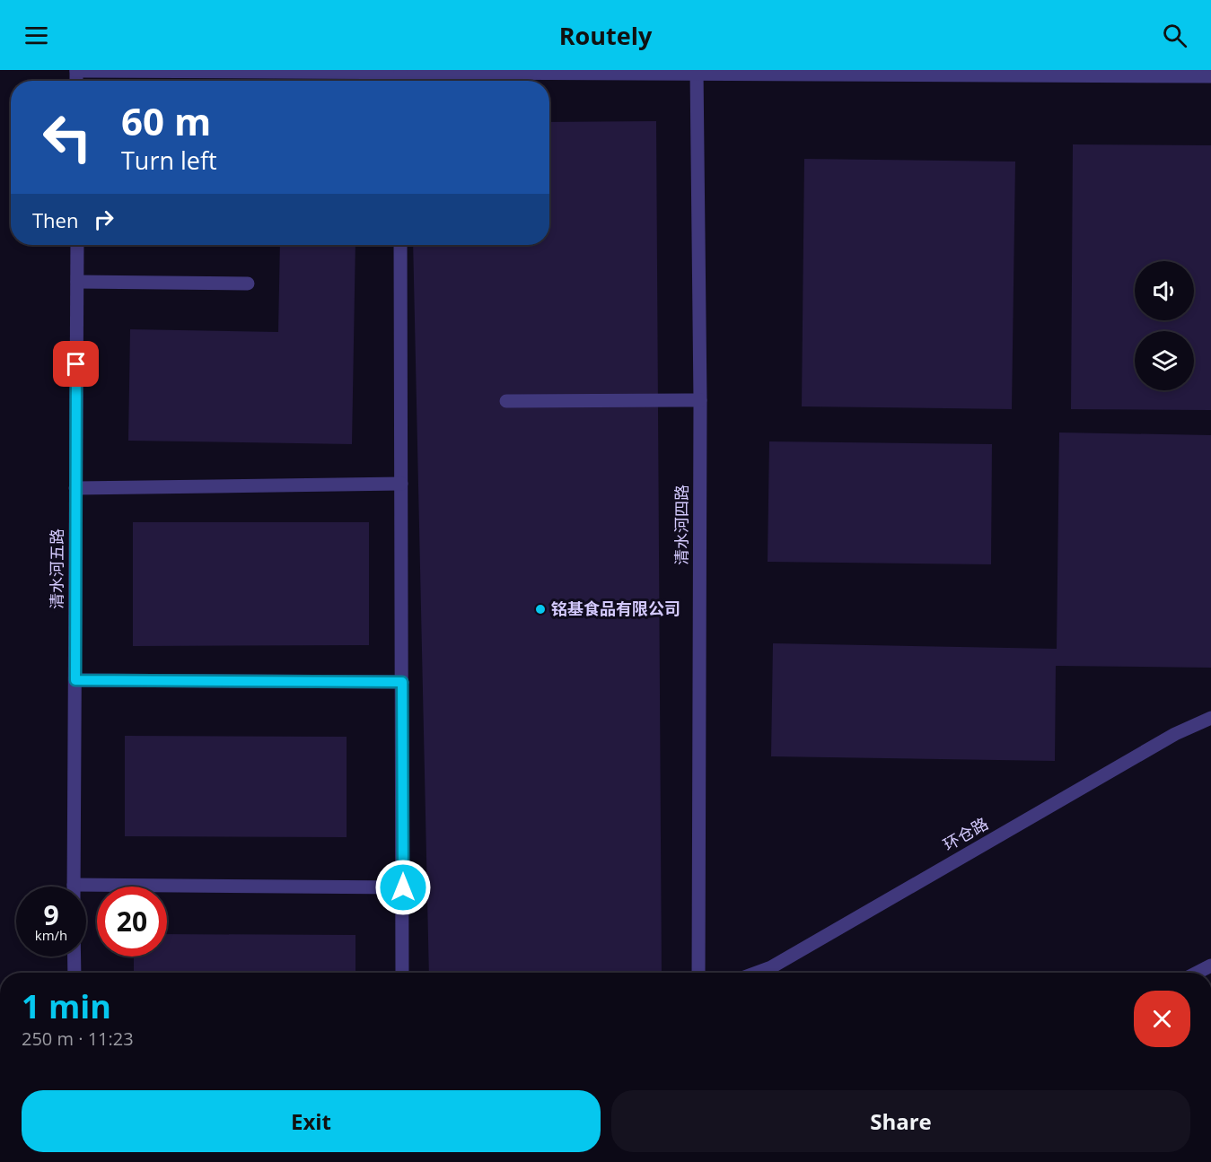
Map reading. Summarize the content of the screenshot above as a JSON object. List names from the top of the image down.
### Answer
{
  "streets": {
    "street": ["清水河四路", "清水河五路", "环仓路"]
  },
  "places": ["铭基食品有限公司"],
  "page": {
    "header": "Routely",
    "turn": ["60 m", "Turn left"],
    "then": "Then",
    "speed": "9 km/h",
    "limit": "20",
    "heading": ["1 min", "250 m · 11:23"],
    "buttons": ["Exit", "Share"]
  }
}
